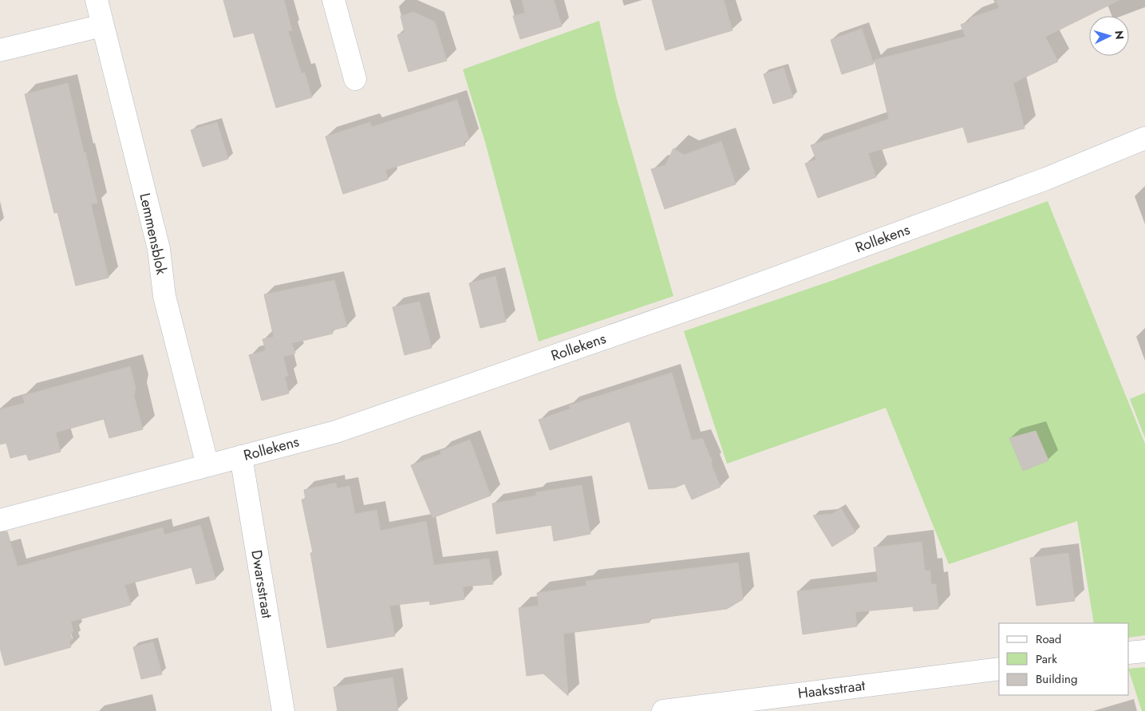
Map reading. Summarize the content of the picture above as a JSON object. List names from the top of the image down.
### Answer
{
  "streets": {
    "street": [
      "Lemmensblok",
      "Rollekens",
      "Dwarsstraat",
      "Haaksstraat"
    ]
  },
  "crossings": [
    ["Lemmensblok", "Rollekens"],
    ["Rollekens", "Dwarsstraat"]
  ],
  "legend": ["Road", "Park", "Building"],
  "north": "right"
}
